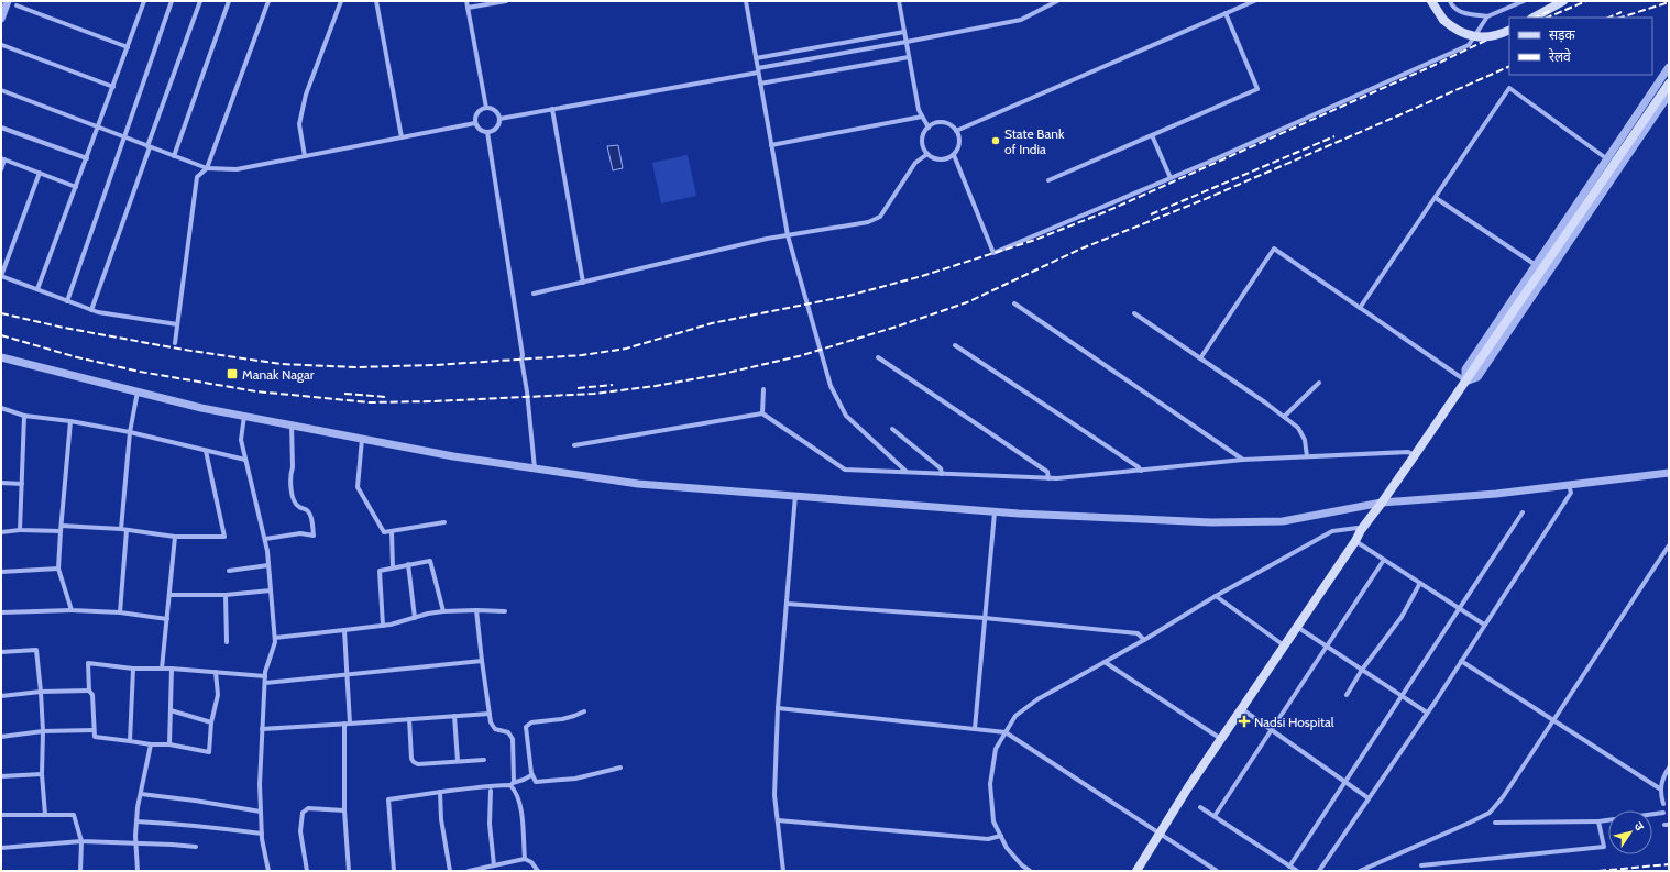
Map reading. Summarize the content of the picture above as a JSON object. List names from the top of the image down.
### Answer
{
  "places": {
    "other": ["State Bank of India"],
    "transit": ["Manak Nagar"],
    "health": ["Nadsi Hospital"]
  },
  "legend": ["सड़क", "रेलवे"],
  "north": "top right"
}
